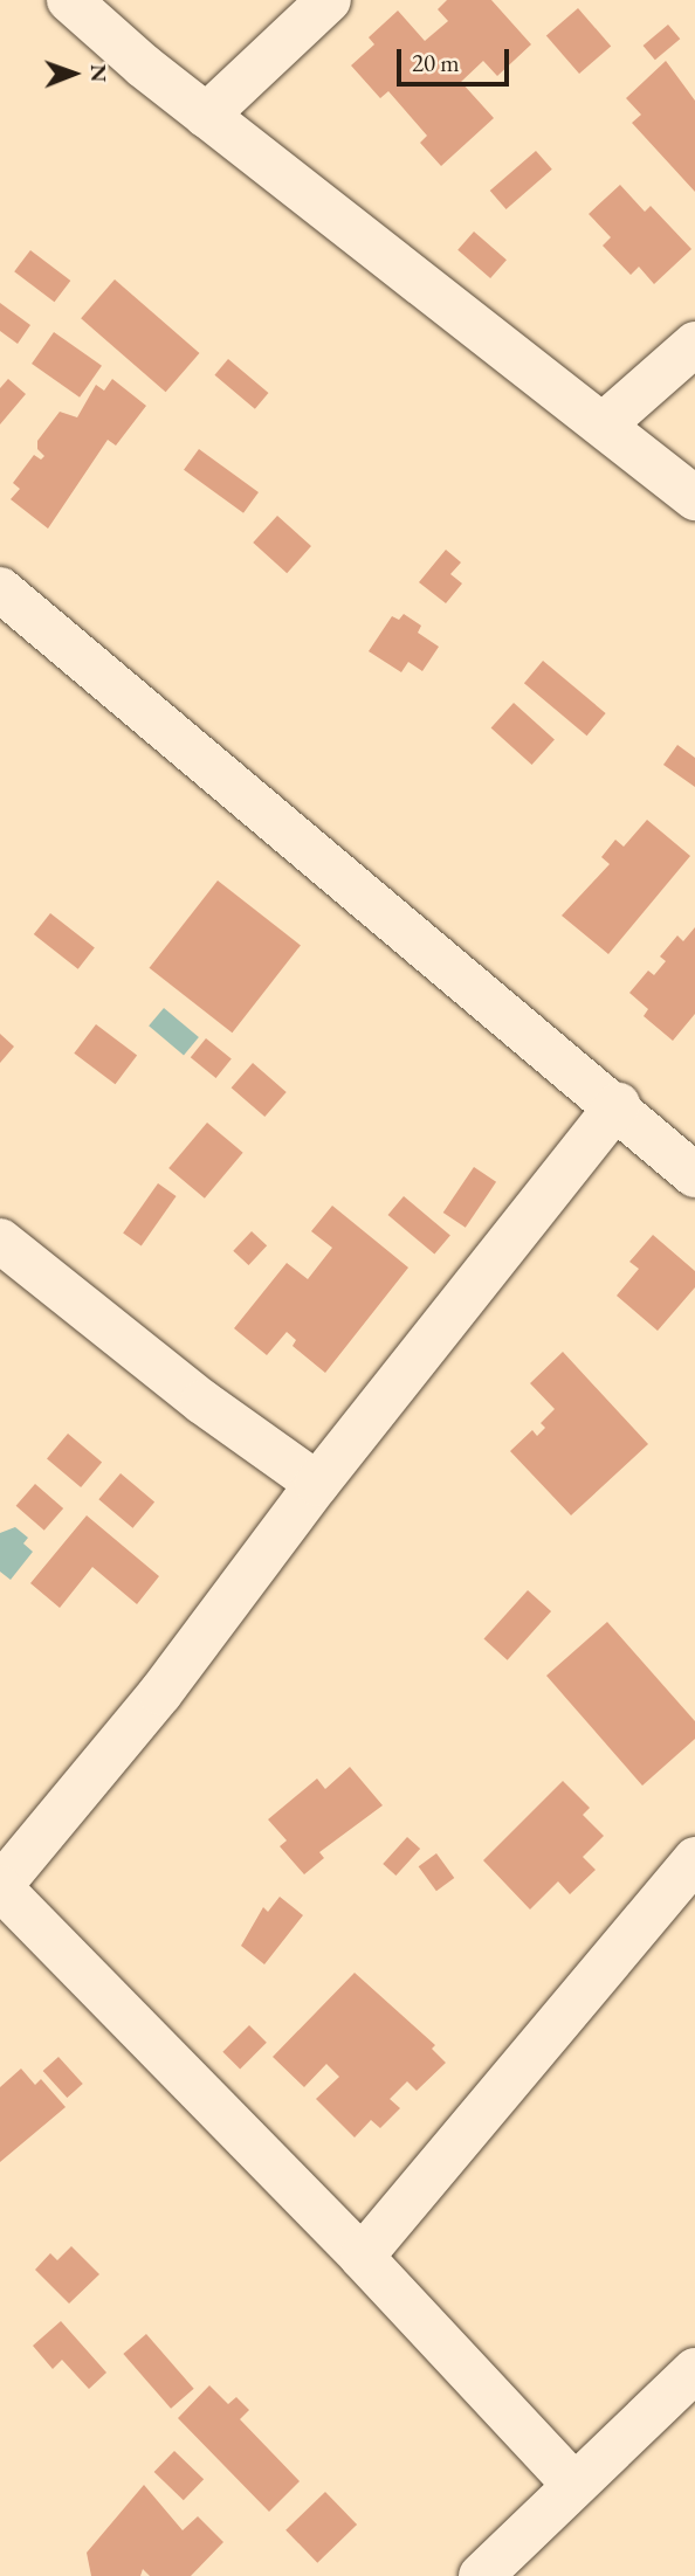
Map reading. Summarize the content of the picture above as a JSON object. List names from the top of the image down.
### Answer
{
  "scale_bar": "20 m",
  "north": "right"
}
